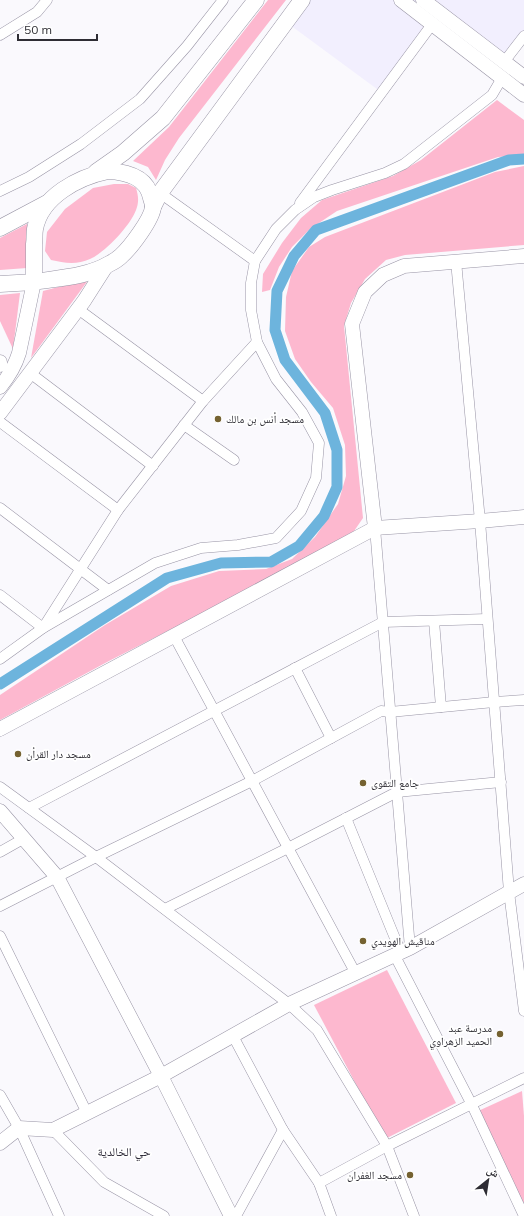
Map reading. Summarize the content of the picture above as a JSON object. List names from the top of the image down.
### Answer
{
  "districts": ["حي الخالدية"],
  "places": [
    "مسجد أنس بن مالك",
    "مسجد دار القرأن",
    "جامع التقوى",
    "مناقيش الهويدي",
    "مدرسة عبد الحميد الزهراوي",
    "مسجد الغفران"
  ],
  "scale_bar": "50 m",
  "north": "top right"
}
